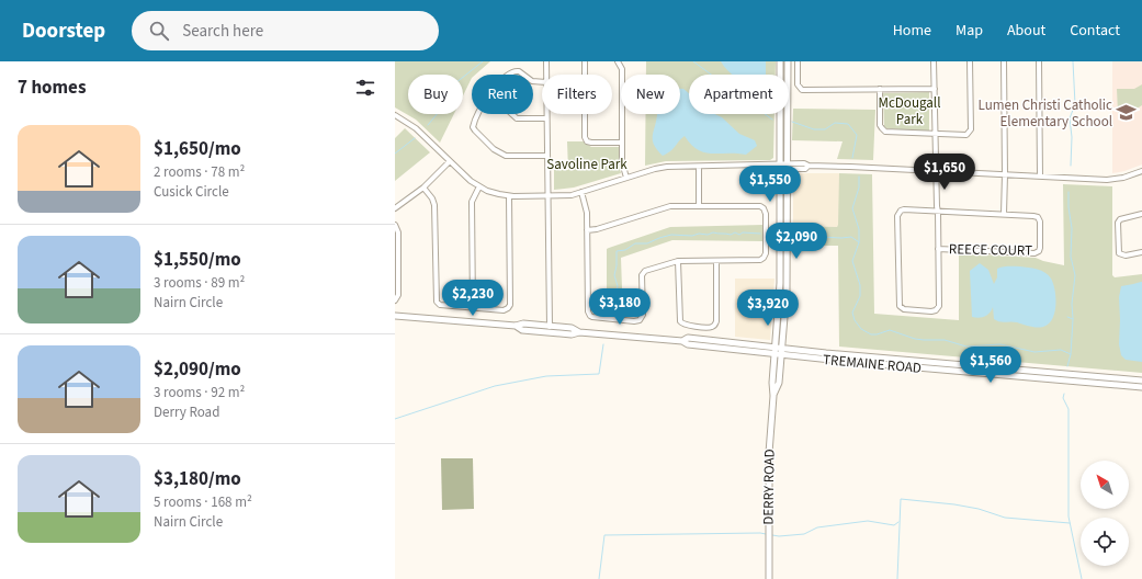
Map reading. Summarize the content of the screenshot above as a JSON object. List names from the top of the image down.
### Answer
{
  "streets": {
    "main road": ["TREMAINE ROAD", "DERRY ROAD"],
    "street": ["REECE COURT"]
  },
  "crossings": [
    ["TREMAINE ROAD", "DERRY ROAD"]
  ],
  "parks": ["McDougall Park", "Savoline Park"],
  "places": {
    "school or university": ["Lumen Christi Catholic Elementary School"]
  },
  "north": "top left",
  "page": {
    "header": "Doorstep",
    "search": "Search here",
    "nav": [
      "Home",
      "Map",
      "About",
      "Contact"
    ],
    "heading": "7 homes",
    "chip": [
      "Buy",
      "Rent",
      "Filters",
      "New",
      "Apartment"
    ],
    "list": [
      {
        "name": "$1,650/mo",
        "note": "2 rooms · 78 m² · Cusick Circle"
      },
      {
        "name": "$1,550/mo",
        "note": "3 rooms · 89 m² · Nairn Circle"
      },
      {
        "name": "$2,090/mo",
        "note": "3 rooms · 92 m² · Derry Road"
      },
      {
        "name": "$3,180/mo",
        "note": "5 rooms · 168 m² · Nairn Circle"
      }
    ],
    "price": [
      "$1,650",
      "$1,550",
      "$2,090",
      "$2,230",
      "$3,180",
      "$3,920",
      "$1,560"
    ]
  }
}
